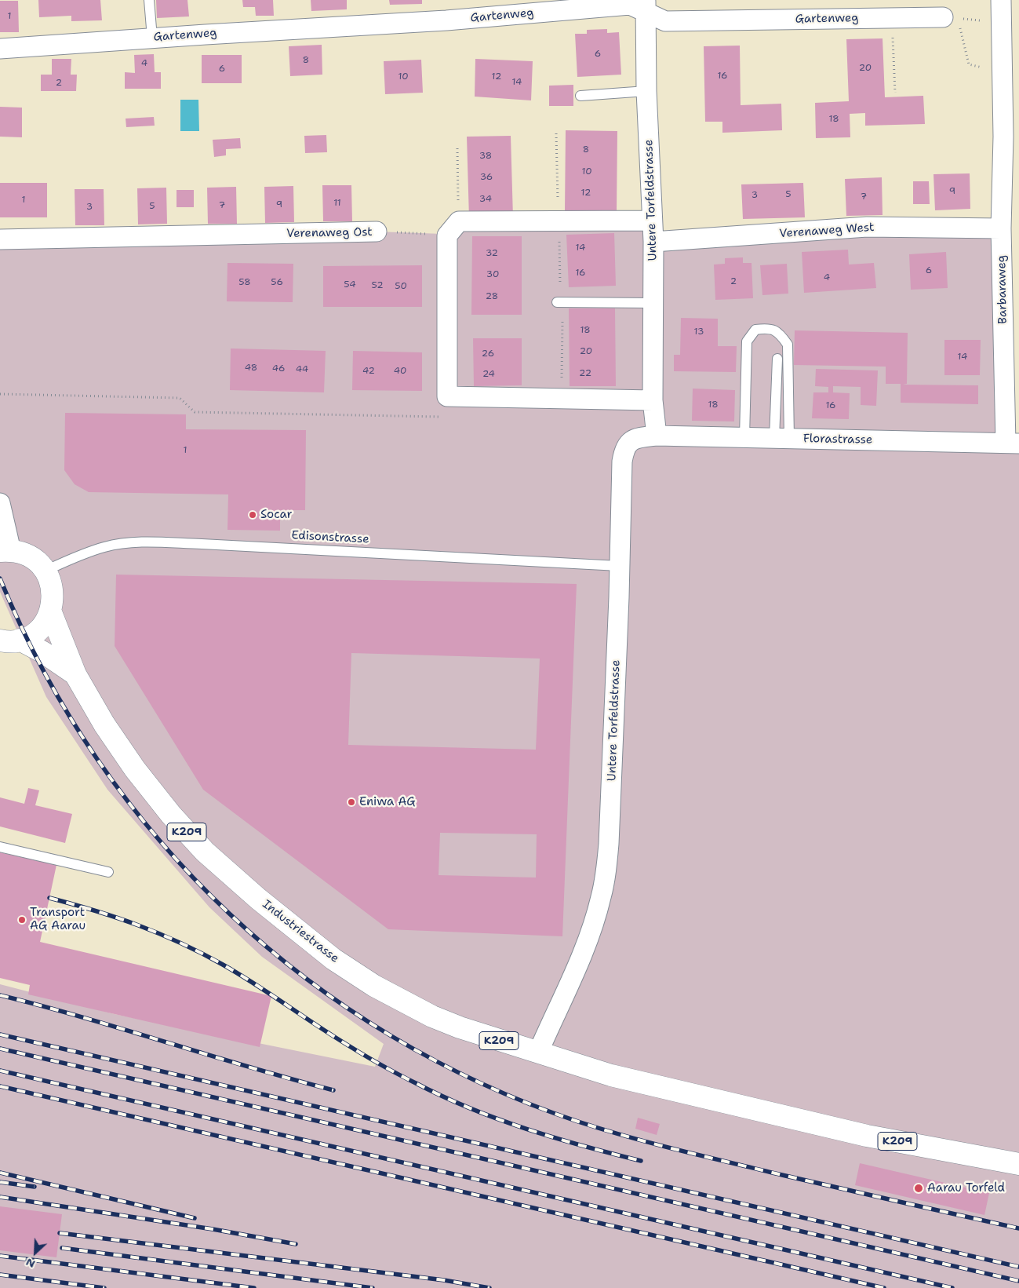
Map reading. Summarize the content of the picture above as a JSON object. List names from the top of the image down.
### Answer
{
  "streets": {
    "main road": ["K209", "Industriestrasse"],
    "street": [
      "Gartenweg",
      "Untere Torfeldstrasse",
      "Verenaweg West",
      "Verenaweg Ost",
      "Barbaraweg",
      "Florastrasse"
    ],
    "lane": ["Edisonstrasse"]
  },
  "crossings": [
    ["Gartenweg", "Untere Torfeldstrasse"],
    ["Untere Torfeldstrasse", "Verenaweg West"],
    ["Untere Torfeldstrasse", "Florastrasse"],
    ["Untere Torfeldstrasse", "Edisonstrasse"],
    ["Untere Torfeldstrasse", "Industriestrasse"],
    ["Verenaweg West", "Barbaraweg"],
    ["Barbaraweg", "Florastrasse"],
    ["Edisonstrasse", "K209"],
    ["K209", "Industriestrasse"]
  ],
  "places": [
    "Socar",
    "Eniwa AG",
    "Transport AG Aarau",
    "Aarau Torfeld"
  ],
  "house_numbers": [
    "1",
    "6",
    "8",
    "4",
    "20",
    "6",
    "16",
    "10",
    "12",
    "14",
    "2",
    "18",
    "8",
    "38",
    "10",
    "36",
    "9",
    "12",
    "5",
    "3",
    "7",
    "34",
    "1",
    "11",
    "9",
    "7",
    "5",
    "3",
    "14",
    "32",
    "6",
    "16",
    "30",
    "4",
    "2",
    "58",
    "56",
    "54",
    "52",
    "50",
    "28",
    "18",
    "13",
    "20",
    "26",
    "14",
    "48",
    "46",
    "44",
    "42",
    "40",
    "22",
    "24",
    "18",
    "16",
    "1"
  ],
  "north": "bottom left"
}
